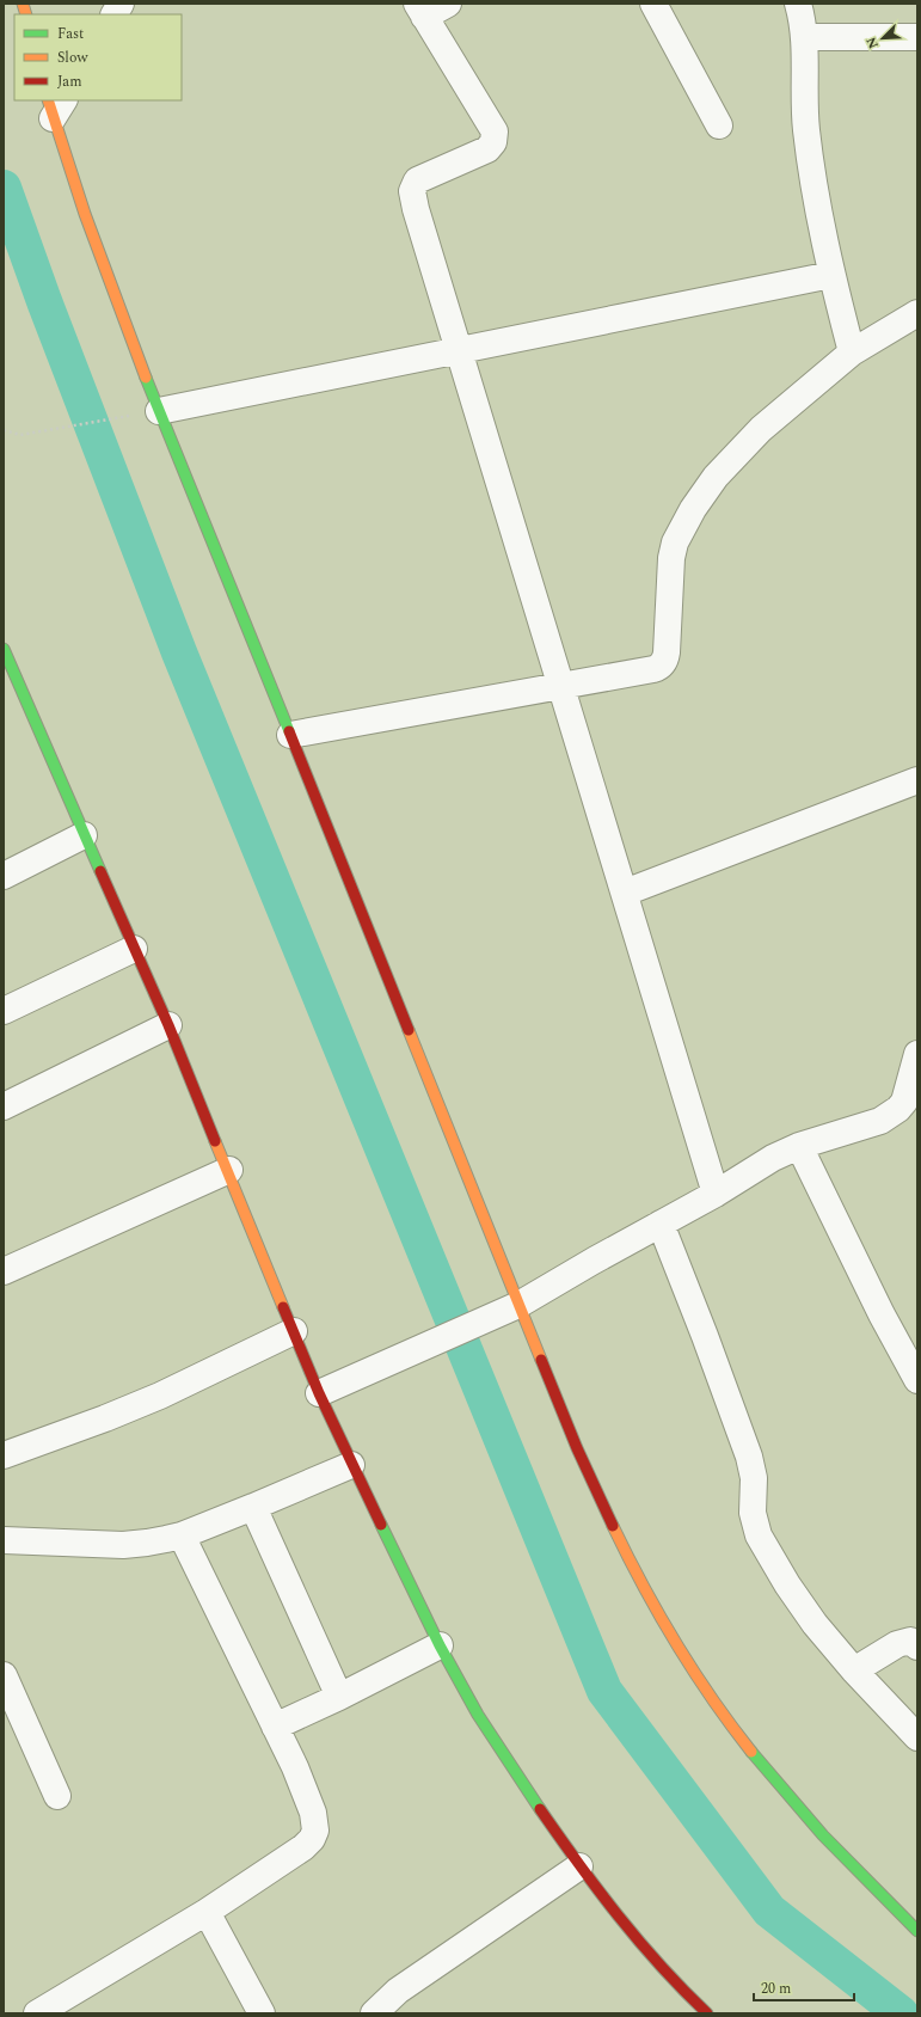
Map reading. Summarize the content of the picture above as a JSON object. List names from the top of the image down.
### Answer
{
  "legend": ["Fast", "Slow", "Jam"],
  "scale_bar": "20 m",
  "north": "bottom left"
}
